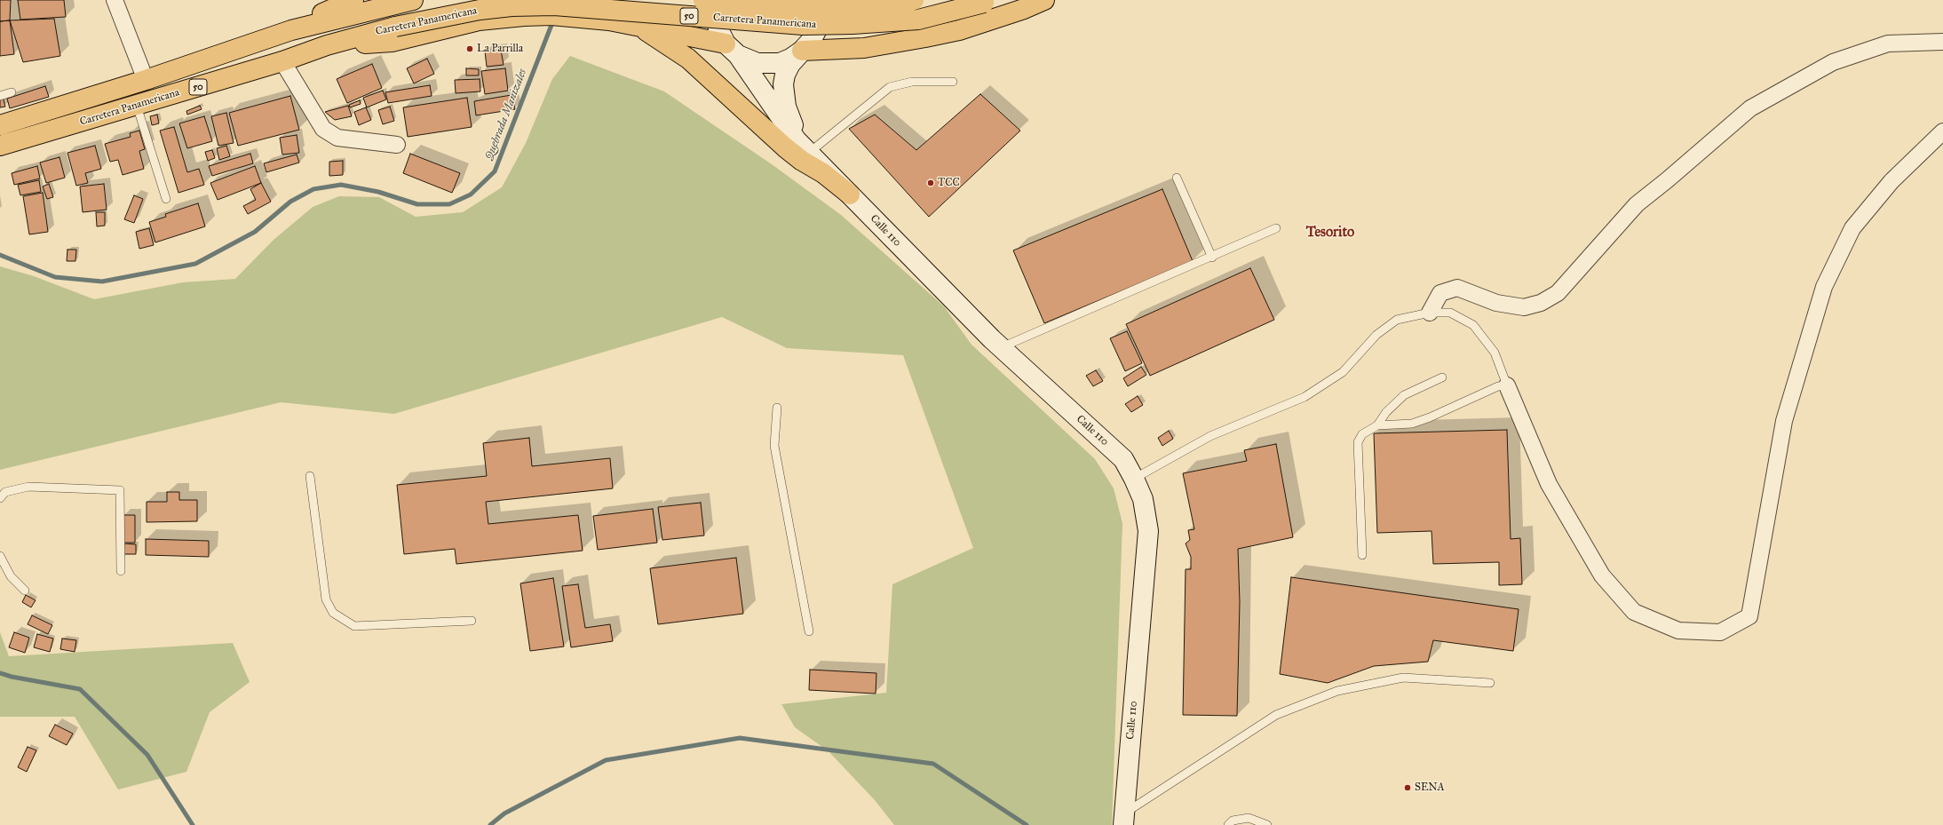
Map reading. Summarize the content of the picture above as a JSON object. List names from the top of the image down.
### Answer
{
  "streets": {
    "highway": ["50", "Carretera Panamericana"],
    "main road": ["Calle 110"]
  },
  "districts": ["Tesorito"],
  "water": ["Quebrada Manizales"],
  "places": ["La Parrilla", "TCC", "SENA"]
}
